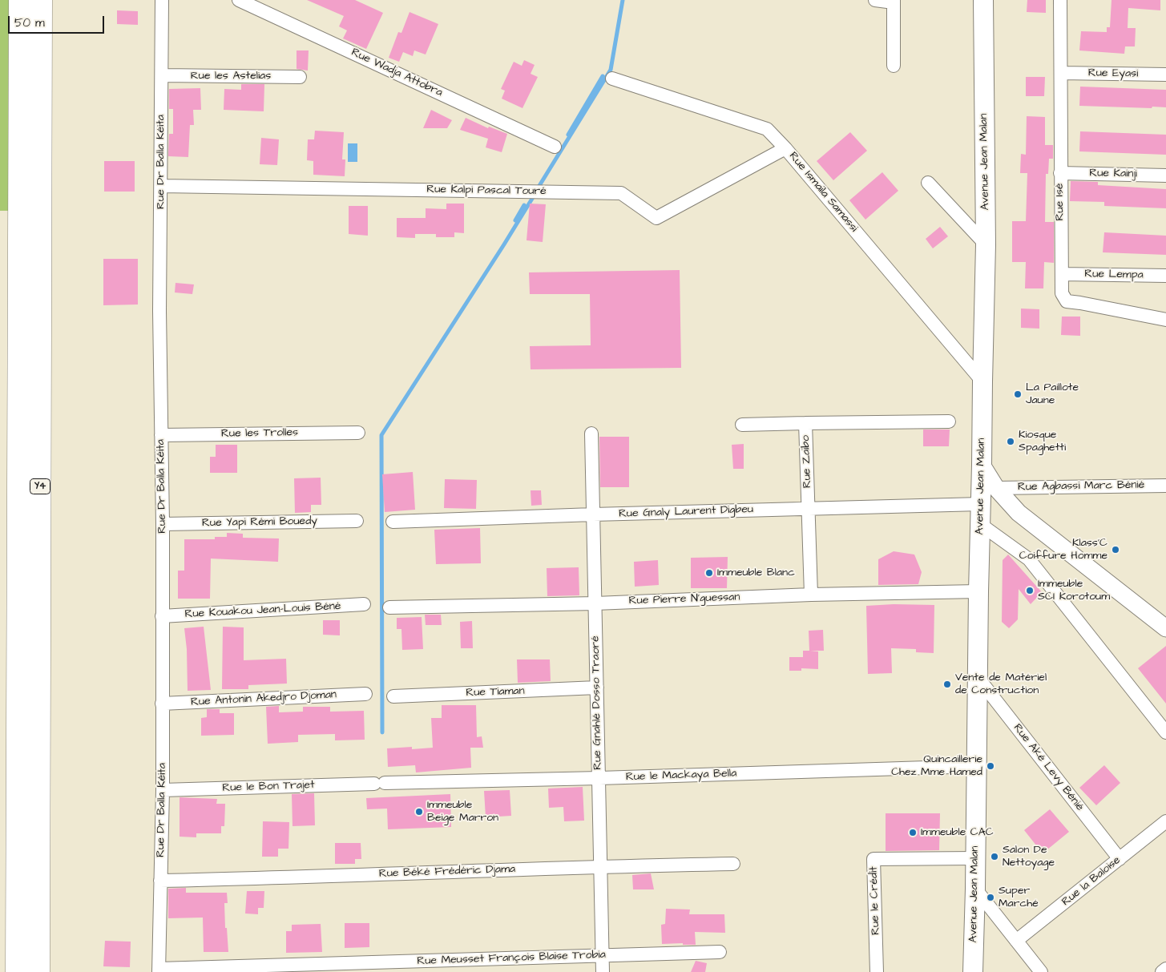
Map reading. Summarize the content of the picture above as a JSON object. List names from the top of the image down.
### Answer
{
  "streets": {
    "highway": ["Y4"],
    "main road": ["Avenue Jean Malan"],
    "street": [
      "Rue Wadja Attobra",
      "Rue Eyasi",
      "Rue les Astelias",
      "Rue Dr Balla Kéita",
      "Rue Kainji",
      "Rue Kalpi Pascal Touré",
      "Rue Ismaïla Samassi",
      "Rue Isè",
      "Rue Lempa",
      "Rue les Trolles",
      "Rue Zaïbo",
      "Rue Agbassi Marc Bénié",
      "Rue Gnaly Laurent Digbeu",
      "Rue Yapi Rémi Bouedy",
      "Rue Pierre N'guessan",
      "Rue Kouakou Jean-Louis Béné",
      "Rue Tiaman",
      "Rue Antonin Akedjro Djoman",
      "Rue Gnahlé Dosso Traoré",
      "Rue Aké Levy Bénié",
      "Rue le Mackaya Bella",
      "Rue le Bon Trajet",
      "Rue Béké Frédéric Djama",
      "Rue la Baloise",
      "Rue le Crédit",
      "Rue Meusset François Blaise Trobia"
    ]
  },
  "crossings": [
    ["Rue Eyasi", "Rue Isè"],
    ["Rue les Astelias", "Rue Dr Balla Kéita"],
    ["Rue Dr Balla Kéita", "Rue Kalpi Pascal Touré"],
    ["Rue Dr Balla Kéita", "Rue les Trolles"],
    ["Rue Dr Balla Kéita", "Rue Yapi Rémi Bouedy"],
    ["Rue Dr Balla Kéita", "Rue Kouakou Jean-Louis Béné"],
    ["Rue Dr Balla Kéita", "Rue Antonin Akedjro Djoman"],
    ["Rue Dr Balla Kéita", "Rue le Bon Trajet"],
    ["Rue Dr Balla Kéita", "Rue Béké Frédéric Djama"],
    ["Rue Dr Balla Kéita", "Rue Meusset François Blaise Trobia"],
    ["Avenue Jean Malan", "Rue Ismaïla Samassi"],
    ["Avenue Jean Malan", "Rue Gnaly Laurent Digbeu"],
    ["Avenue Jean Malan", "Rue Pierre N'guessan"],
    ["Avenue Jean Malan", "Rue Aké Levy Bénié"],
    ["Avenue Jean Malan", "Rue le Mackaya Bella"],
    ["Avenue Jean Malan", "Rue le Crédit"],
    ["Rue Kainji", "Rue Isè"],
    ["Rue Kalpi Pascal Touré", "Rue Ismaïla Samassi"],
    ["Rue Isè", "Rue Lempa"],
    ["Rue Zaïbo", "Rue Gnaly Laurent Digbeu"],
    ["Rue Zaïbo", "Rue Pierre N'guessan"],
    ["Rue Gnaly Laurent Digbeu", "Rue Gnahlé Dosso Traoré"],
    ["Rue Pierre N'guessan", "Rue Gnahlé Dosso Traoré"],
    ["Rue Tiaman", "Rue Gnahlé Dosso Traoré"],
    ["Rue Gnahlé Dosso Traoré", "Rue le Mackaya Bella"],
    ["Rue Gnahlé Dosso Traoré", "Rue Béké Frédéric Djama"],
    ["Rue Gnahlé Dosso Traoré", "Rue Meusset François Blaise Trobia"],
    ["Rue Aké Levy Bénié", "Rue la Baloise"],
    ["Rue le Mackaya Bella", "Rue le Bon Trajet"]
  ],
  "places": [
    "La Paillote Jaune",
    "Kiosque Spaghetti",
    "Klass'C Coiffure Homme",
    "Immeuble Blanc",
    "Immeuble SCI Korotoum",
    "Vente de Matériel de Construction",
    "Quincaillerie Chez Mme Hamed",
    "Immeuble Beige Marron",
    "Immeuble CAC",
    "Salon De Nettoyage",
    "Super Marché"
  ],
  "scale_bar": "50 m"
}
